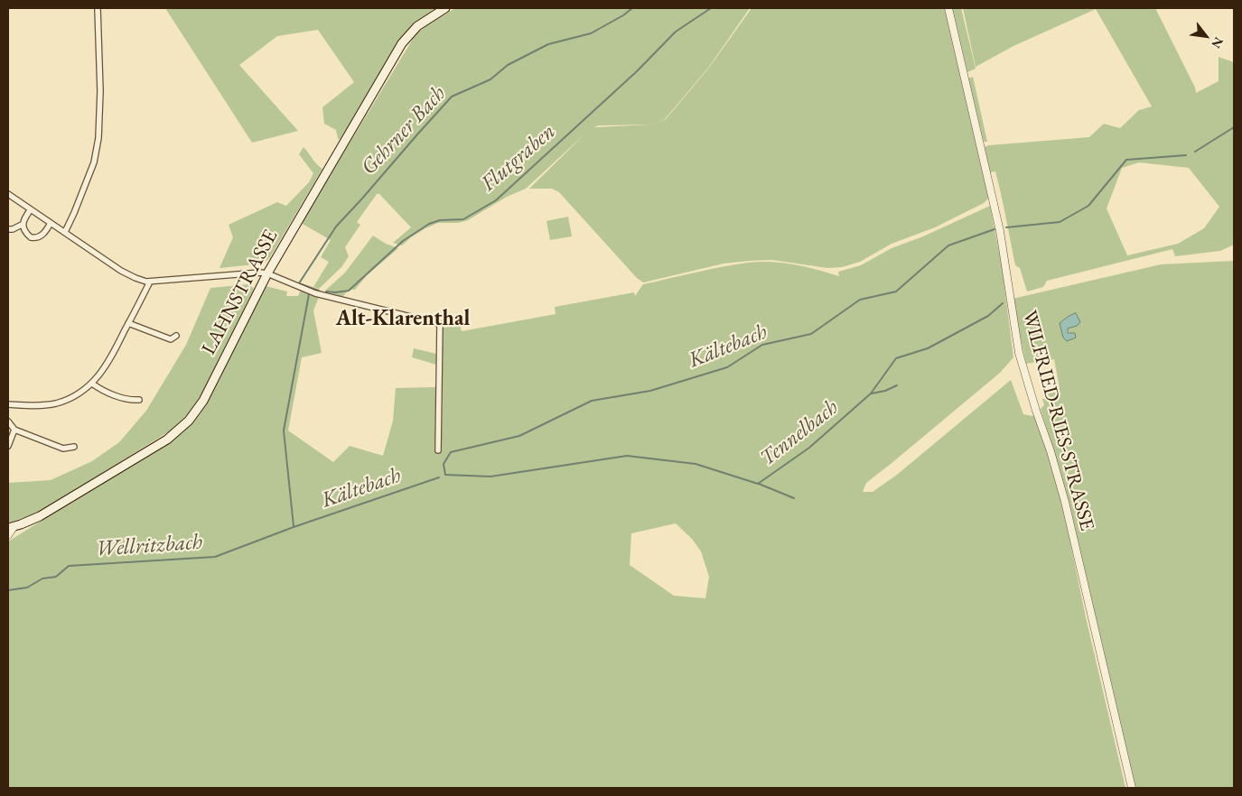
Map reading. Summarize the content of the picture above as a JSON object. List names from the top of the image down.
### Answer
{
  "streets": {
    "main road": ["LAHNSTRASSE"],
    "street": ["WILFRIED-RIES-STRASSE"]
  },
  "districts": ["Alt-Klarenthal"],
  "water": [
    "Gehrner Bach",
    "Flutgraben",
    "Kältebach",
    "Tennelbach",
    "Wellritzbach"
  ],
  "north": "bottom right"
}
